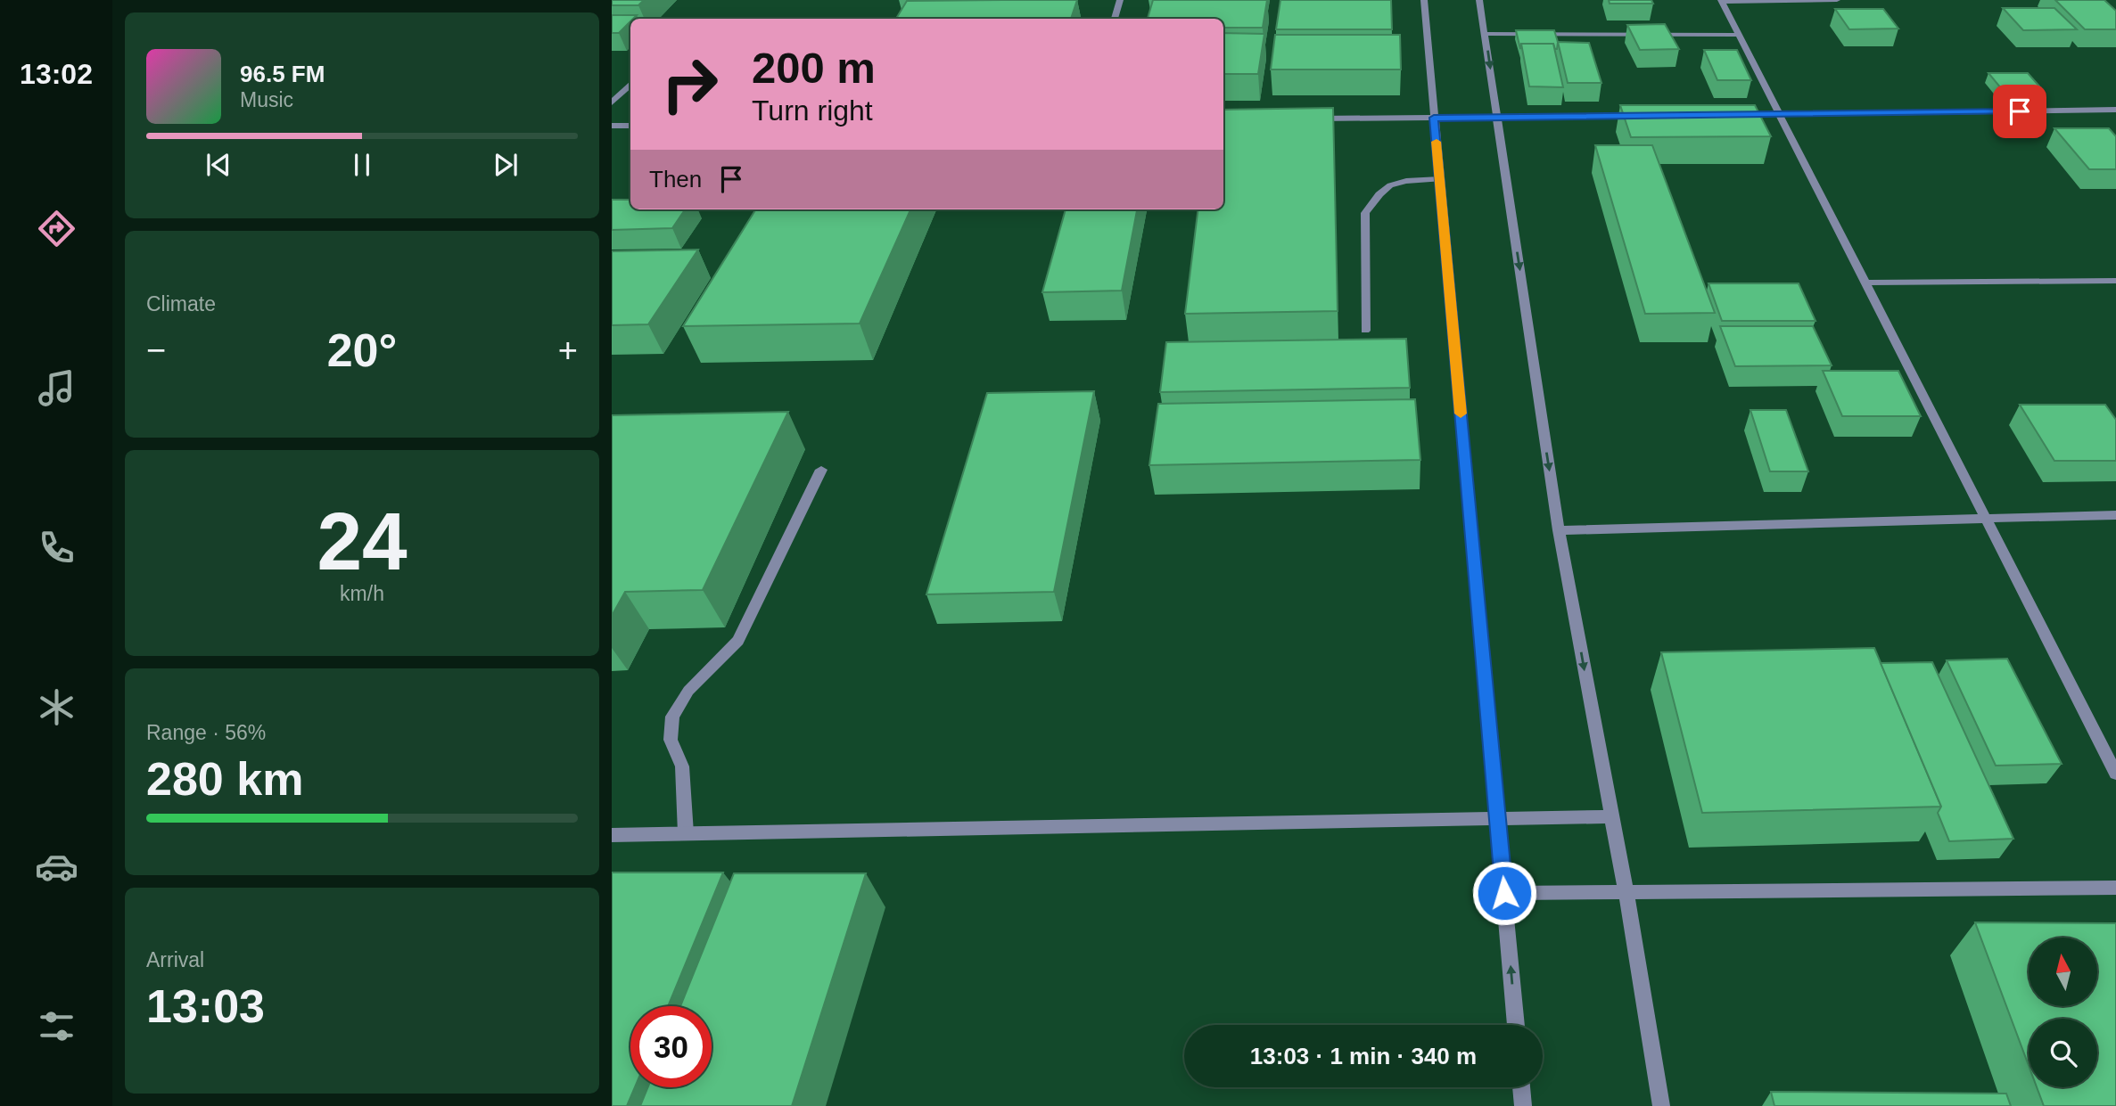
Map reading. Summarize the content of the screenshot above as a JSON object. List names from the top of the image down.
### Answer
{
  "north": "top",
  "page": {
    "tabs": "13:02",
    "turn": ["200 m", "Turn right"],
    "song": ["96.5 FM", "Music"],
    "then": "Then",
    "tile": [
      "Climate",
      ["24", "km/h"],
      ["Range · 56%", "280 km"],
      ["Arrival", "13:03"]
    ],
    "heat": ["−", "20°", "+"],
    "limit": "30",
    "trip": "13:03 · 1 min · 340 m"
  }
}
